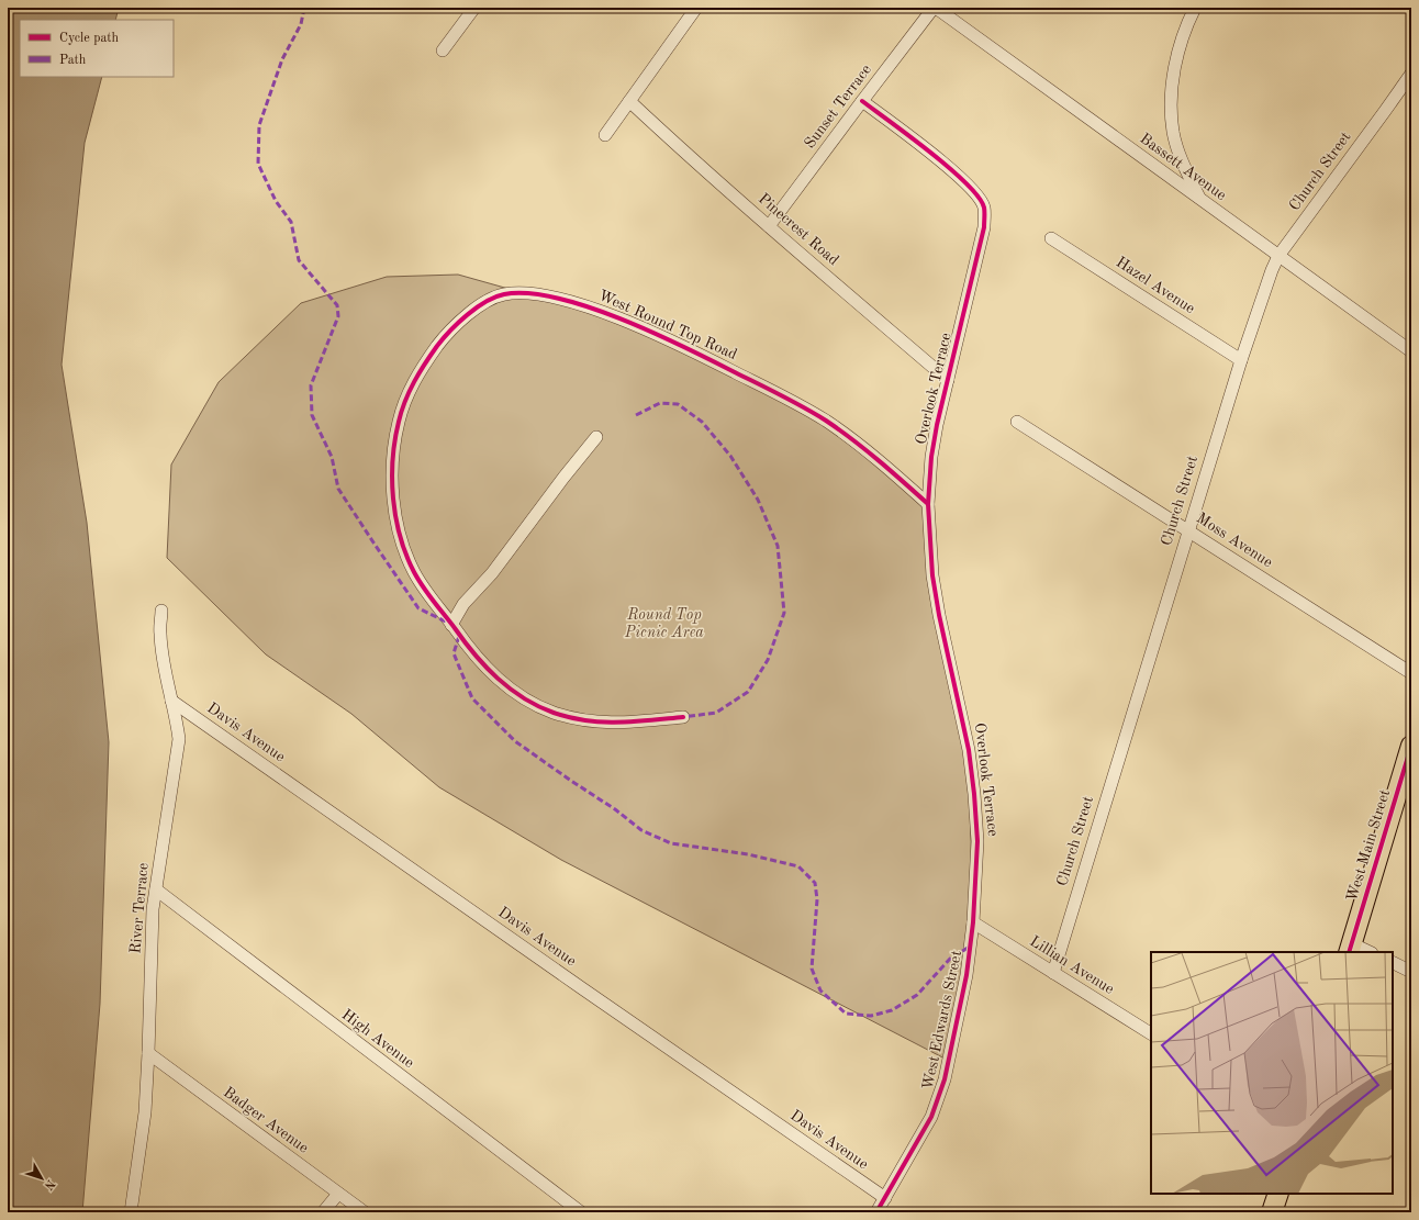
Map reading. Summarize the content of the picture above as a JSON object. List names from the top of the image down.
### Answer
{
  "streets": {
    "main road": ["West Main Street"],
    "street": [
      "Sunset Terrace",
      "Bassett Avenue",
      "Church Street",
      "Pinecrest Road",
      "Hazel Avenue",
      "West Round Top Road",
      "Overlook Terrace",
      "Moss Avenue",
      "Davis Avenue",
      "River Terrace",
      "Lillian Avenue",
      "West Edwards Street",
      "High Avenue",
      "Badger Avenue"
    ]
  },
  "crossings": [
    ["Sunset Terrace", "Bassett Avenue"],
    ["Sunset Terrace", "Pinecrest Road"],
    ["Sunset Terrace", "Overlook Terrace"],
    ["Bassett Avenue", "Church Street"],
    ["Church Street", "Hazel Avenue"],
    ["Church Street", "Moss Avenue"],
    ["Church Street", "Lillian Avenue"],
    ["Pinecrest Road", "Overlook Terrace"],
    ["West Round Top Road", "Overlook Terrace"],
    ["Overlook Terrace", "Lillian Avenue"],
    ["Overlook Terrace", "West Edwards Street"],
    ["Davis Avenue", "River Terrace"],
    ["Davis Avenue", "West Edwards Street"],
    ["River Terrace", "High Avenue"],
    ["River Terrace", "Badger Avenue"],
    ["Lillian Avenue", "West Edwards Street"]
  ],
  "parks": ["Round Top Picnic Area"],
  "legend": ["Cycle path", "Path"],
  "north": "bottom right"
}
